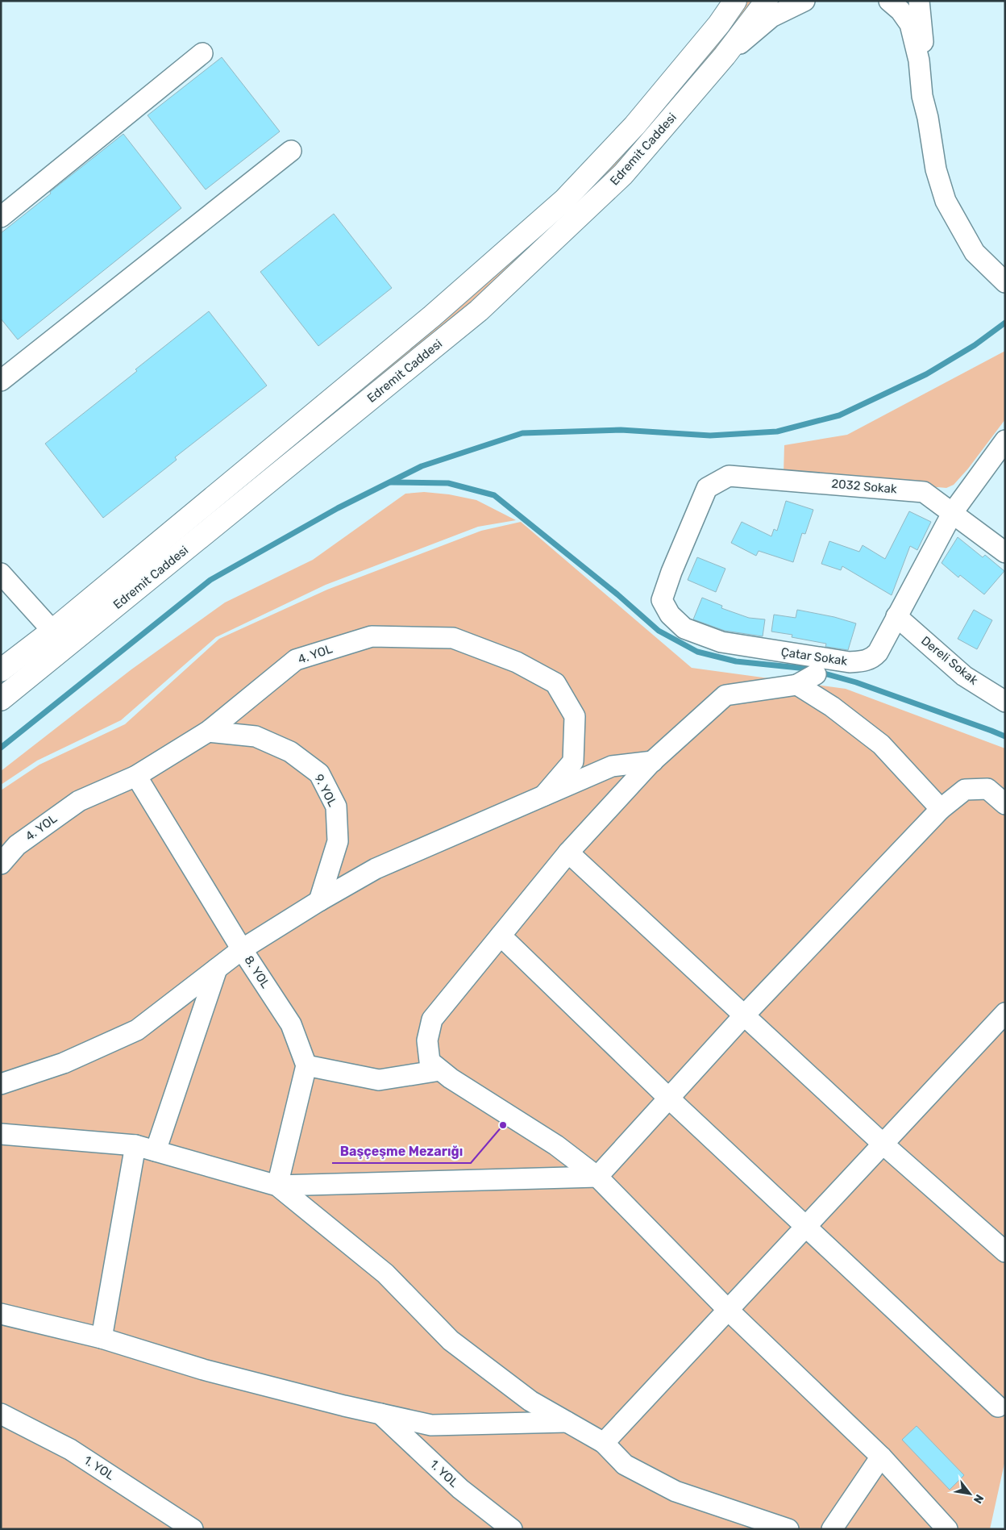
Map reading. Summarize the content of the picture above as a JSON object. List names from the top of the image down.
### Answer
{
  "streets": {
    "highway": ["Edremit Caddesi"],
    "street": [
      "2032 Sokak",
      "4. YOL",
      "Çatar Sokak",
      "Dereli Sokak",
      "9. YOL",
      "8. YOL",
      "1. YOL"
    ]
  },
  "crossings": [
    ["2032 Sokak", "Çatar Sokak"],
    ["4. YOL", "9. YOL"],
    ["4. YOL", "8. YOL"],
    ["Çatar Sokak", "Dereli Sokak"]
  ],
  "places": ["Başçeşme Mezarığı"],
  "north": "bottom right"
}
